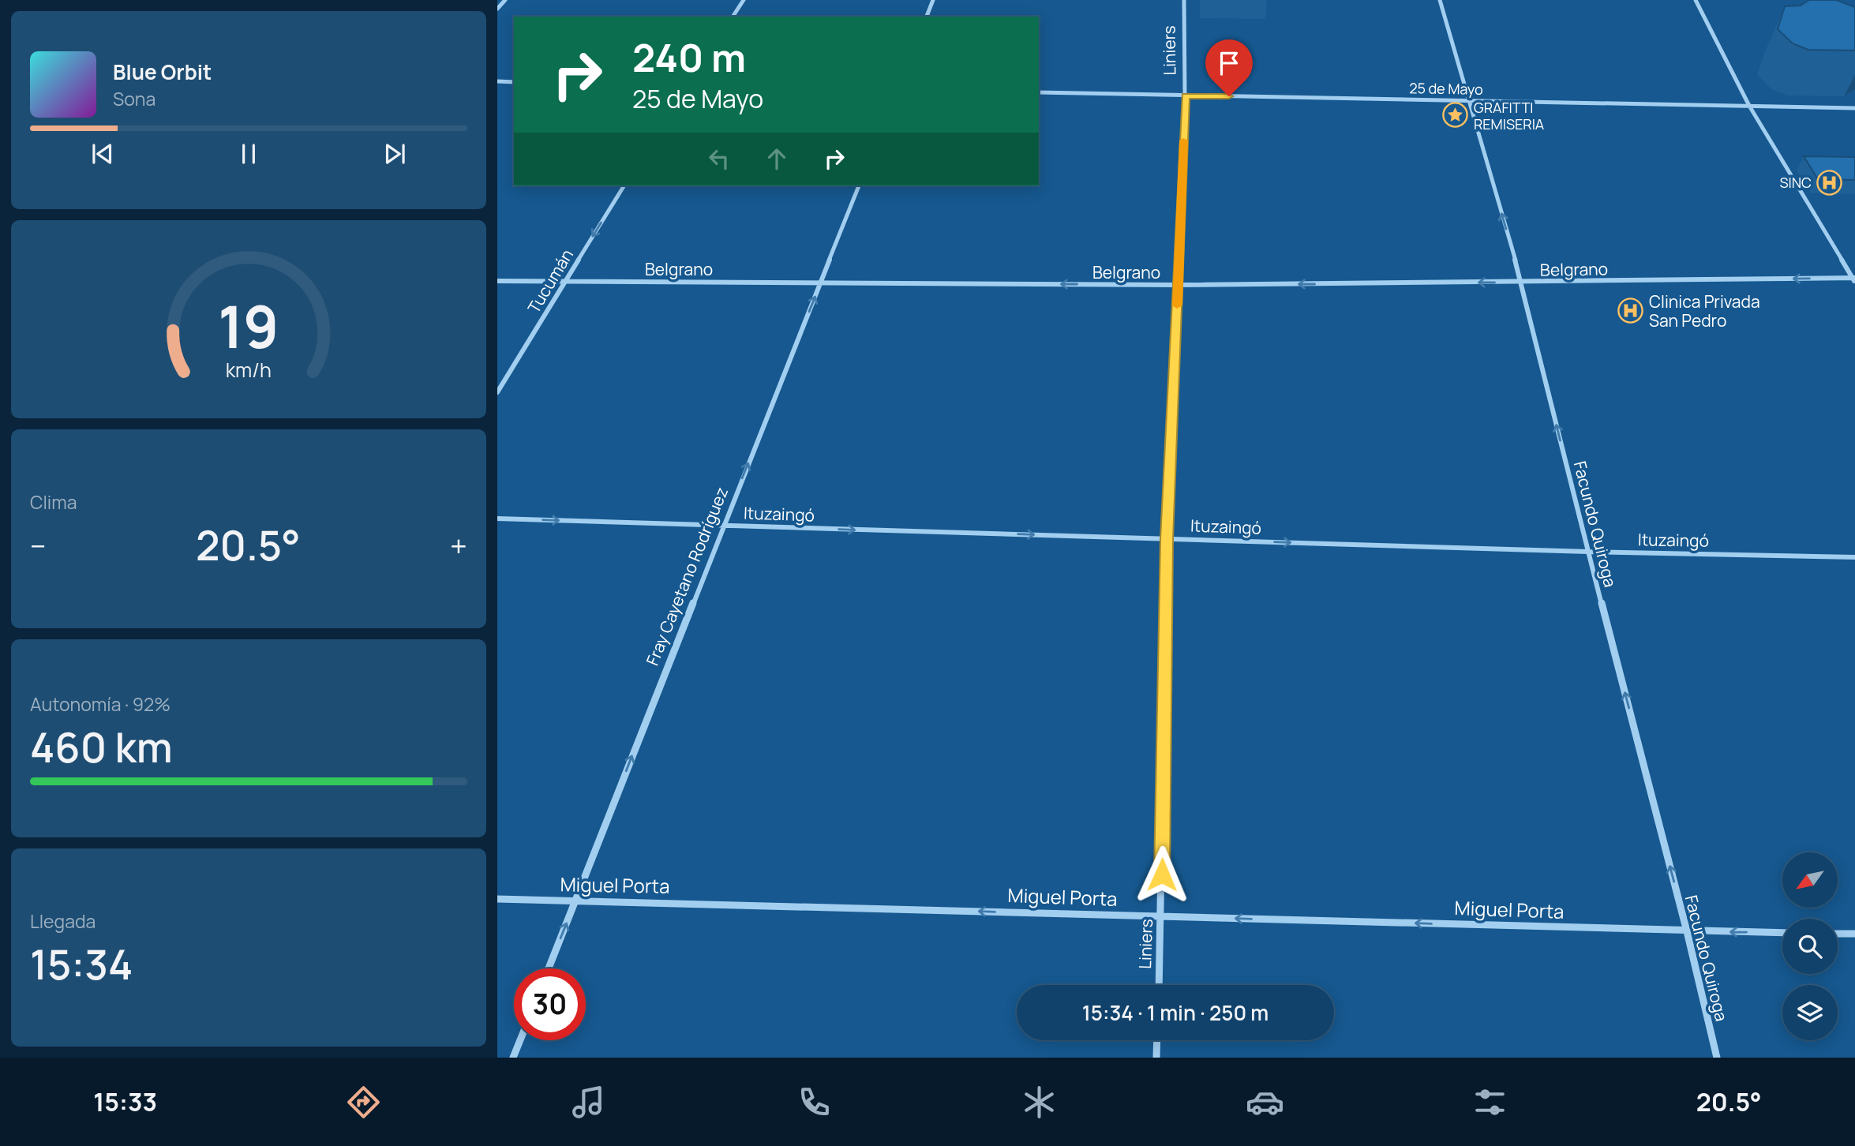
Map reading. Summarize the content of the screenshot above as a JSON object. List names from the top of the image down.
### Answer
{
  "streets": {
    "street": [
      "Liniers",
      "25 de Mayo",
      "Belgrano",
      "Tucumán",
      "Ituzaingó",
      "Facundo Quiroga",
      "Fray Cayetano Rodríguez",
      "Miguel Porta"
    ]
  },
  "crossings": [
    ["Liniers", "25 de Mayo"],
    ["Liniers", "Belgrano"],
    ["Liniers", "Ituzaingó"],
    ["Liniers", "Miguel Porta"],
    ["25 de Mayo", "Facundo Quiroga"],
    ["Belgrano", "Tucumán"],
    ["Belgrano", "Facundo Quiroga"],
    ["Belgrano", "Fray Cayetano Rodríguez"],
    ["Ituzaingó", "Facundo Quiroga"],
    ["Ituzaingó", "Fray Cayetano Rodríguez"],
    ["Facundo Quiroga", "Miguel Porta"],
    ["Fray Cayetano Rodríguez", "Miguel Porta"]
  ],
  "one_way": [
    "Belgrano",
    "Tucumán",
    "Ituzaingó",
    "Facundo Quiroga",
    "Fray Cayetano Rodríguez",
    "Miguel Porta"
  ],
  "places": {
    "place": ["GRAFITTI REMISERIA"],
    "hospital": ["SINC", "Clinica Privada San Pedro"]
  },
  "north": "bottom left",
  "page": {
    "turn": ["240 m", "25 de Mayo"],
    "song": ["Blue Orbit", "Sona"],
    "tile": [
      "Clima",
      ["Autonomía · 92%", "460 km"],
      ["Llegada", "15:34"]
    ],
    "heat": ["−", "20.5°", "+"],
    "limit": "30",
    "trip": "15:34 · 1 min · 250 m",
    "tabs": ["15:33", "20.5°"],
    "gauge": ["19", "km/h"]
  }
}
